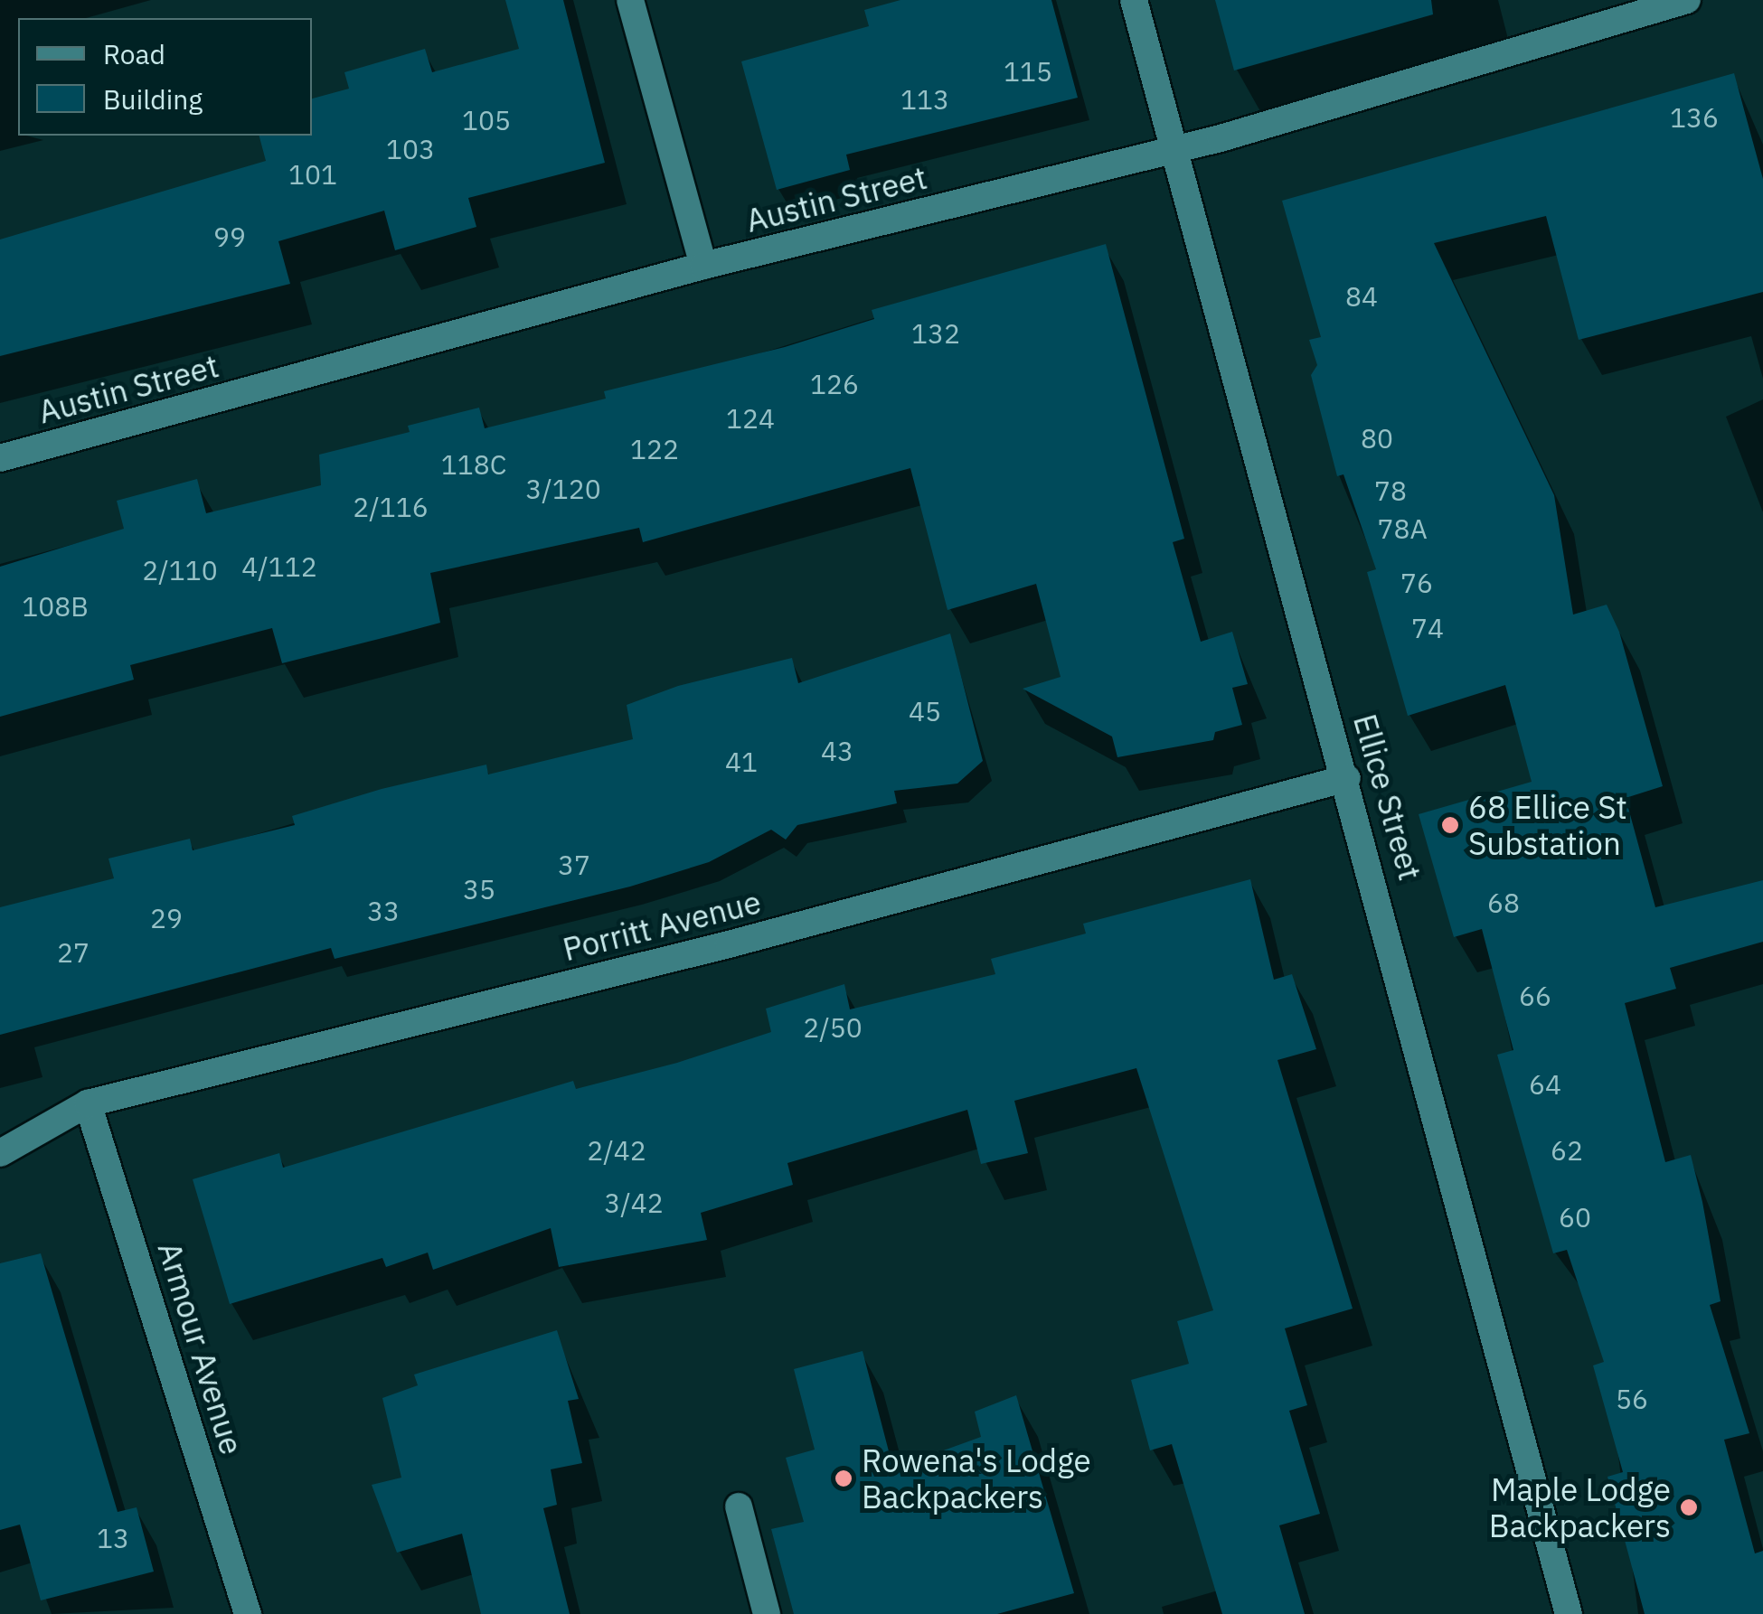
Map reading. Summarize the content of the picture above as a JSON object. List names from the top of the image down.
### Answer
{
  "streets": {
    "street": [
      "Austin Street",
      "Ellice Street",
      "Porritt Avenue",
      "Armour Avenue"
    ]
  },
  "crossings": [
    ["Austin Street", "Ellice Street"],
    ["Ellice Street", "Porritt Avenue"],
    ["Porritt Avenue", "Armour Avenue"]
  ],
  "places": ["68 Ellice St Substation", "Rowena's Lodge Backpackers", "Maple Lodge Backpackers"],
  "house_numbers": [
    "115",
    "113",
    "136",
    "105",
    "103",
    "101",
    "99",
    "84",
    "132",
    "126",
    "124",
    "80",
    "122",
    "118C",
    "3/120",
    "78",
    "2/116",
    "78A",
    "4/112",
    "2/110",
    "76",
    "108B",
    "74",
    "45",
    "43",
    "41",
    "37",
    "35",
    "68",
    "33",
    "29",
    "27",
    "66",
    "2/50",
    "64",
    "2/42",
    "62",
    "3/42",
    "60",
    "56",
    "13"
  ],
  "legend": ["Road", "Building"]
}
